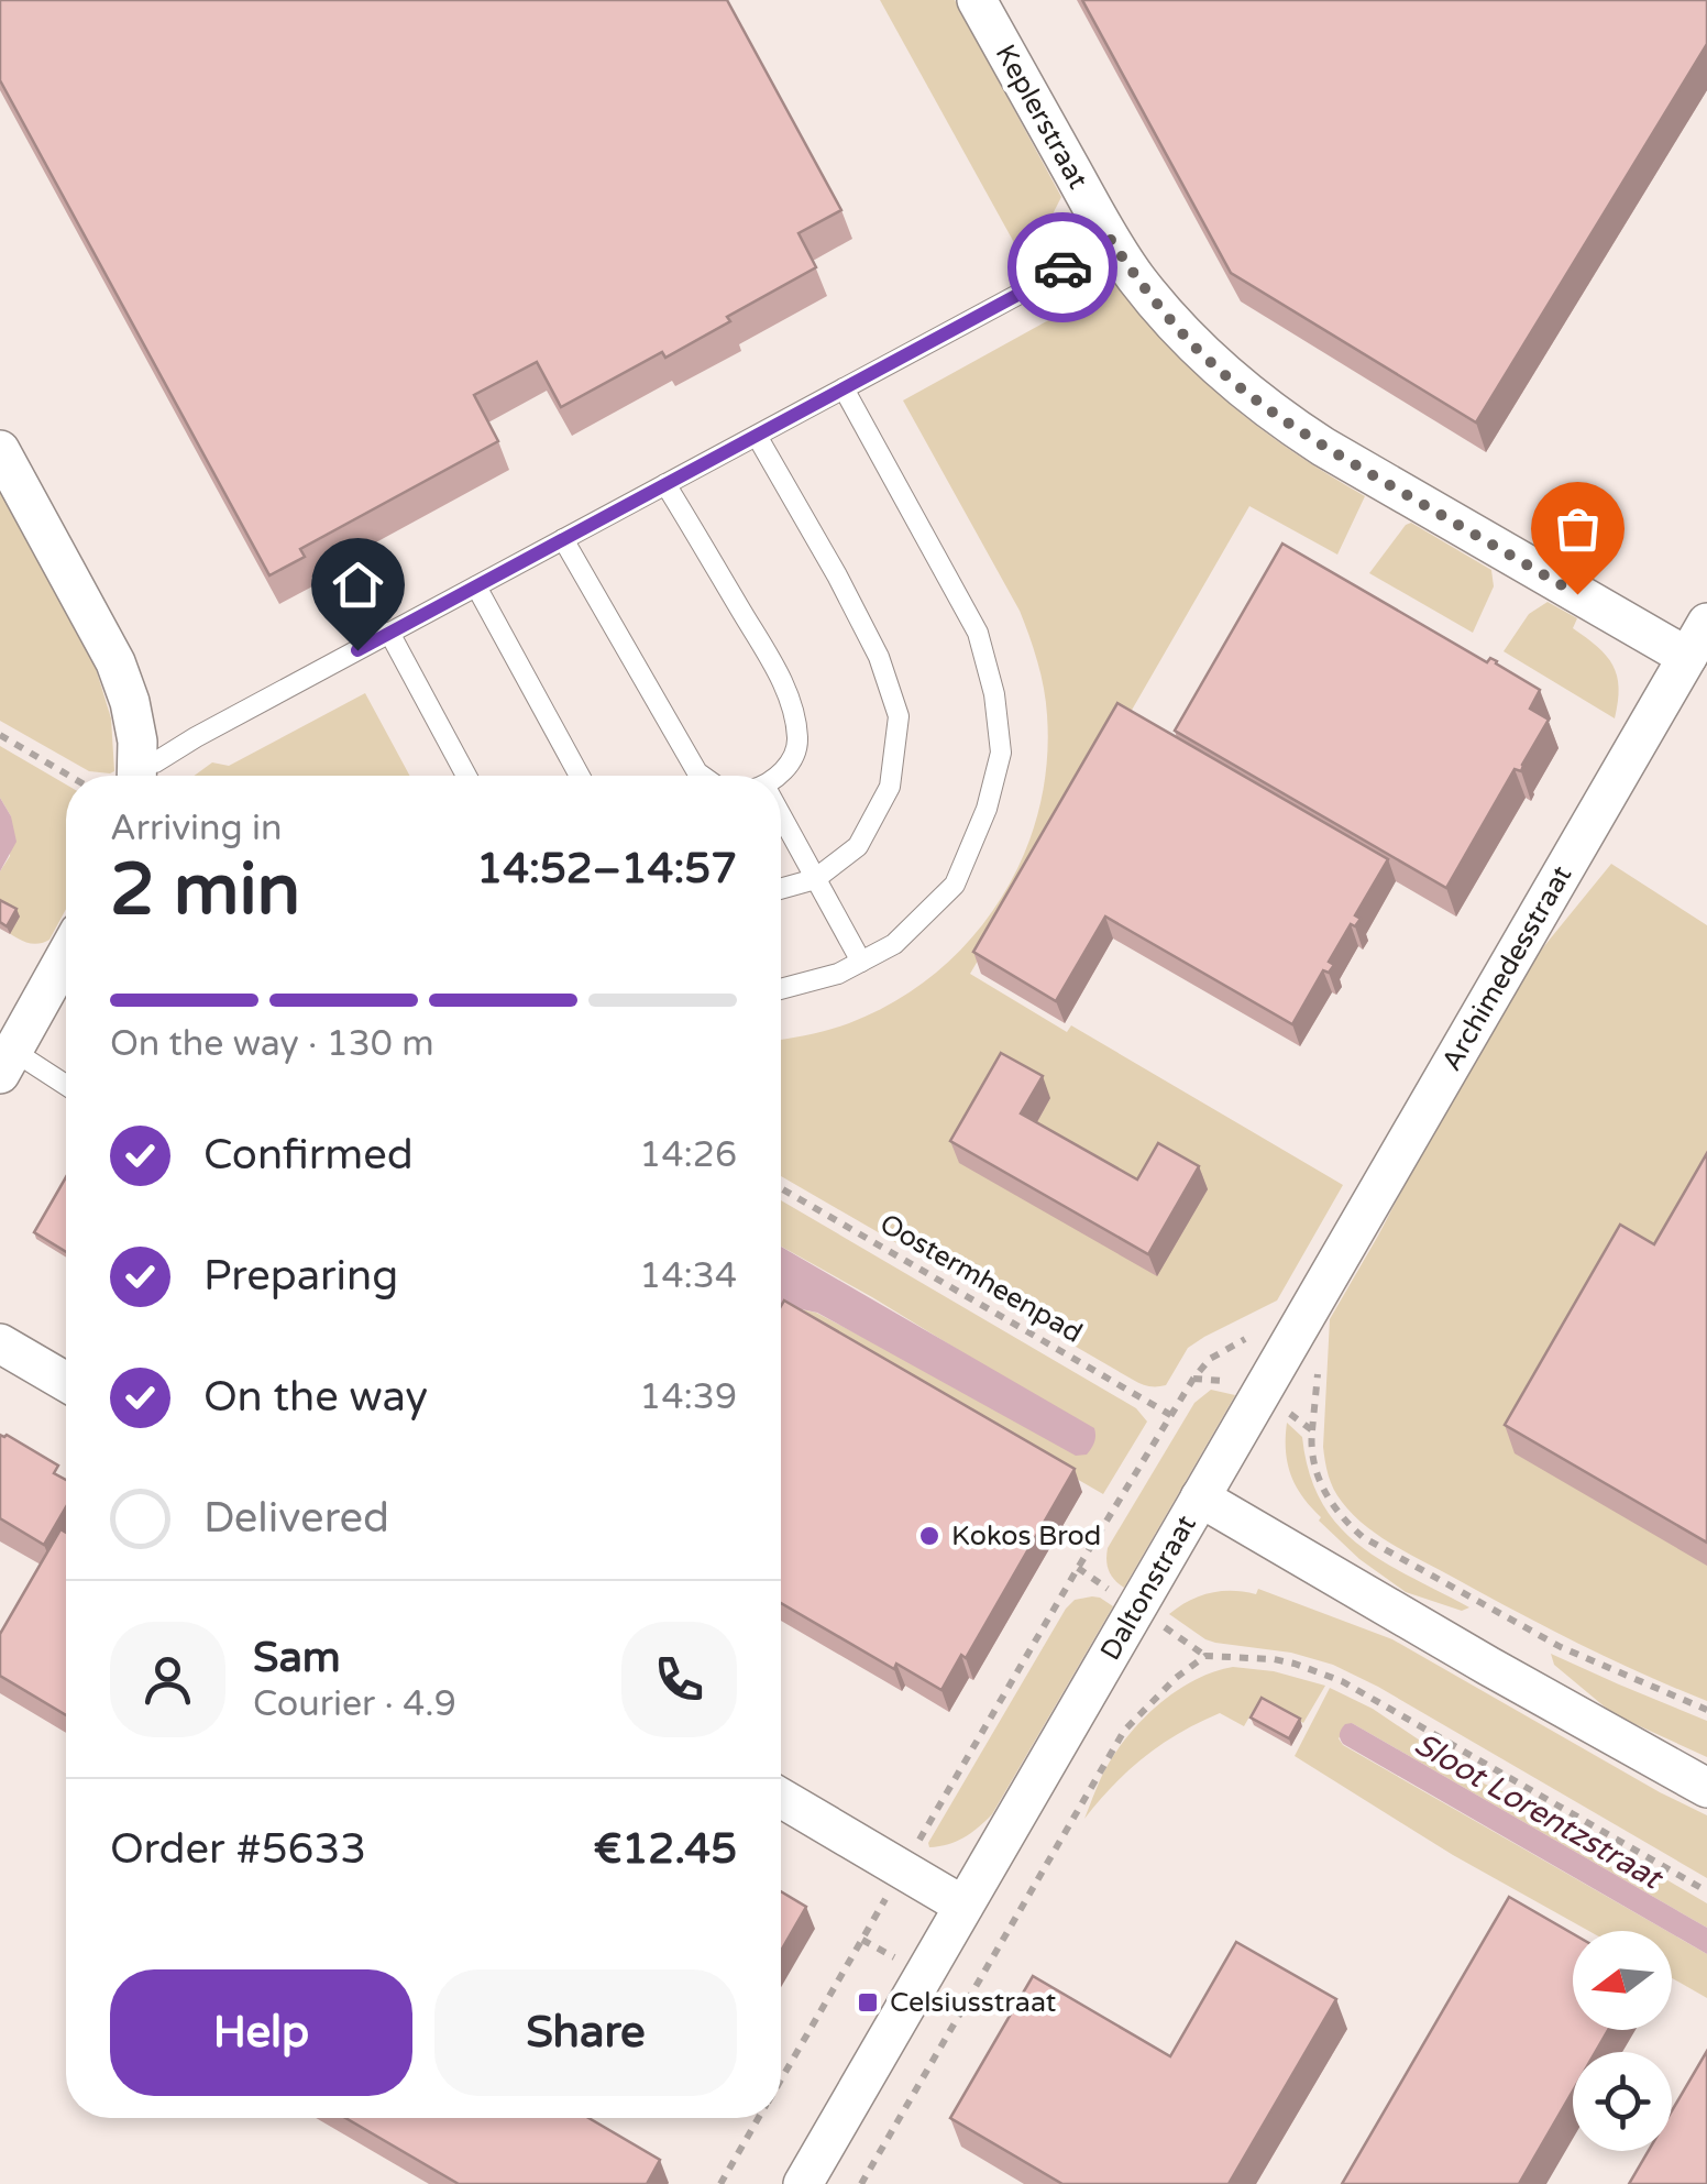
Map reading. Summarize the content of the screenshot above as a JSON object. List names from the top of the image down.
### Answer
{
  "streets": {
    "street": ["Keplerstraat", "Archimedesstraat", "Daltonstraat"],
    "path": ["Oostermheenpad"]
  },
  "crossings": [
    ["Keplerstraat", "Archimedesstraat"],
    ["Archimedesstraat", "Daltonstraat"]
  ],
  "water": ["Sloot Lorentzstraat"],
  "places": {
    "other": ["Kokos Brod"],
    "transit": ["Celsiusstraat"]
  },
  "north": "left",
  "page": {
    "heading": ["2 min", "Arriving in", "14:52–14:57"],
    "panel": [
      "Sam",
      "Courier · 4.9",
      "Order #5633",
      "€12.45"
    ],
    "bar": "On the way · 130 m",
    "list": [
      ["Confirmed", "14:26"],
      ["Preparing", "14:34"],
      ["On the way", "14:39"],
      "Delivered"
    ],
    "buttons": ["Help", "Share"]
  }
}
